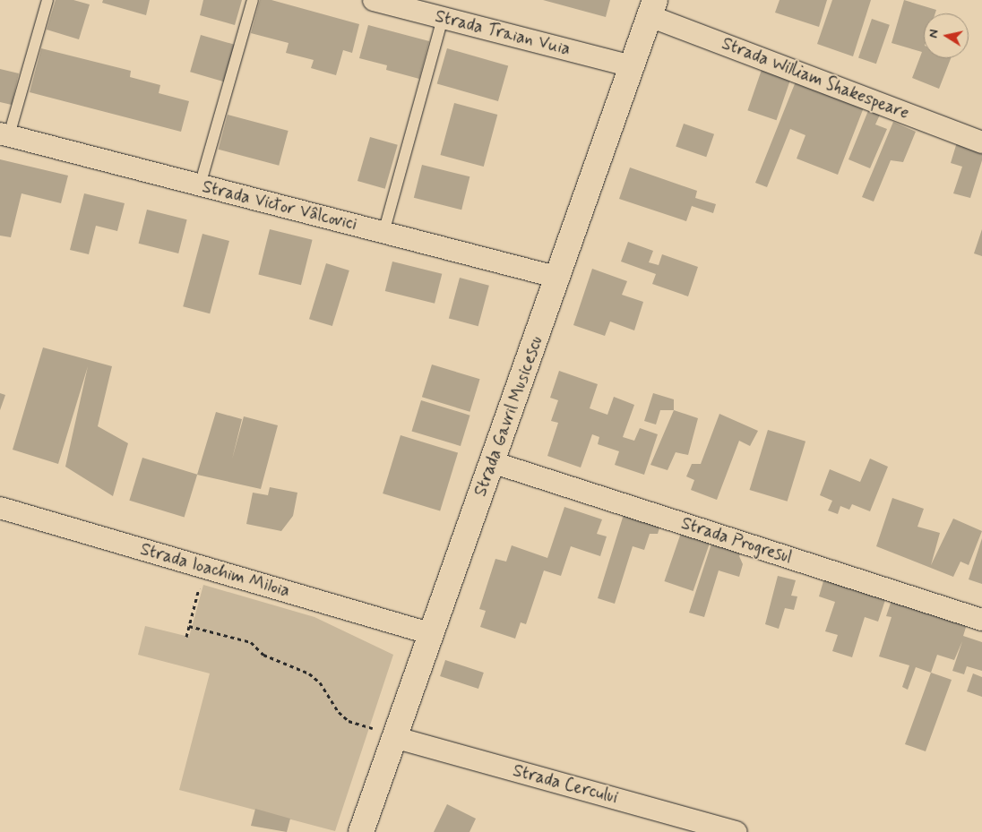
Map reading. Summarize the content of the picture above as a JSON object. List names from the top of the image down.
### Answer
{
  "streets": {
    "street": [
      "Strada Traian Vuia",
      "Strada William Shakespeare",
      "Strada Victor Vâlcovici",
      "Strada Gavril Musicescu",
      "Strada Progresul",
      "Strada Ioachim Miloia",
      "Strada Cercului"
    ]
  },
  "crossings": [
    ["Strada Traian Vuia", "Strada Gavril Musicescu"],
    ["Strada William Shakespeare", "Strada Gavril Musicescu"],
    ["Strada Victor Vâlcovici", "Strada Gavril Musicescu"],
    ["Strada Gavril Musicescu", "Strada Progresul"],
    ["Strada Gavril Musicescu", "Strada Ioachim Miloia"],
    ["Strada Gavril Musicescu", "Strada Cercului"]
  ],
  "north": "left"
}
